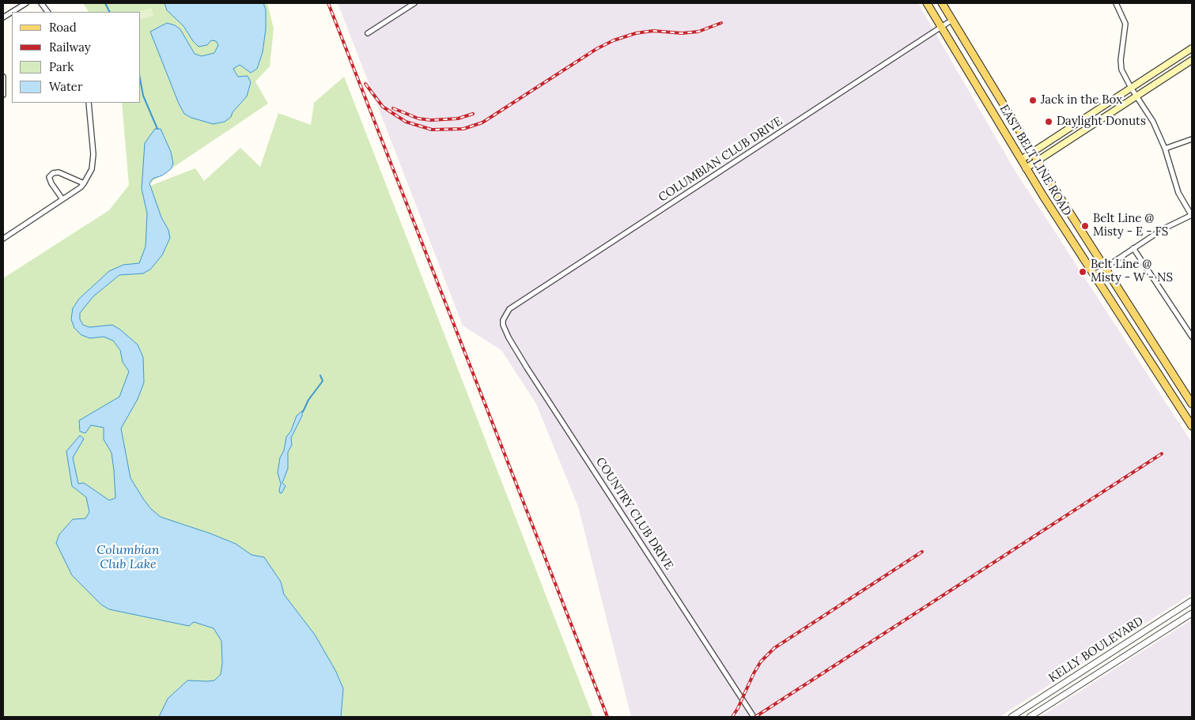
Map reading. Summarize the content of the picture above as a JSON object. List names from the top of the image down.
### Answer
{
  "streets": {
    "main road": ["EAST BELT LINE ROAD"],
    "street": ["COLUMBIAN CLUB DRIVE", "COUNTRY CLUB DRIVE", "KELLY BOULEVARD"]
  },
  "crossings": [
    ["COLUMBIAN CLUB DRIVE", "EAST BELT LINE ROAD"],
    ["COLUMBIAN CLUB DRIVE", "COUNTRY CLUB DRIVE"]
  ],
  "water": ["Columbian Club Lake"],
  "places": [
    "Jack in the Box",
    "Daylight Donuts",
    "Belt Line @ Misty - E - FS",
    "Belt Line @ Misty - W - NS"
  ],
  "legend": [
    "Road",
    "Railway",
    "Park",
    "Water"
  ]
}
